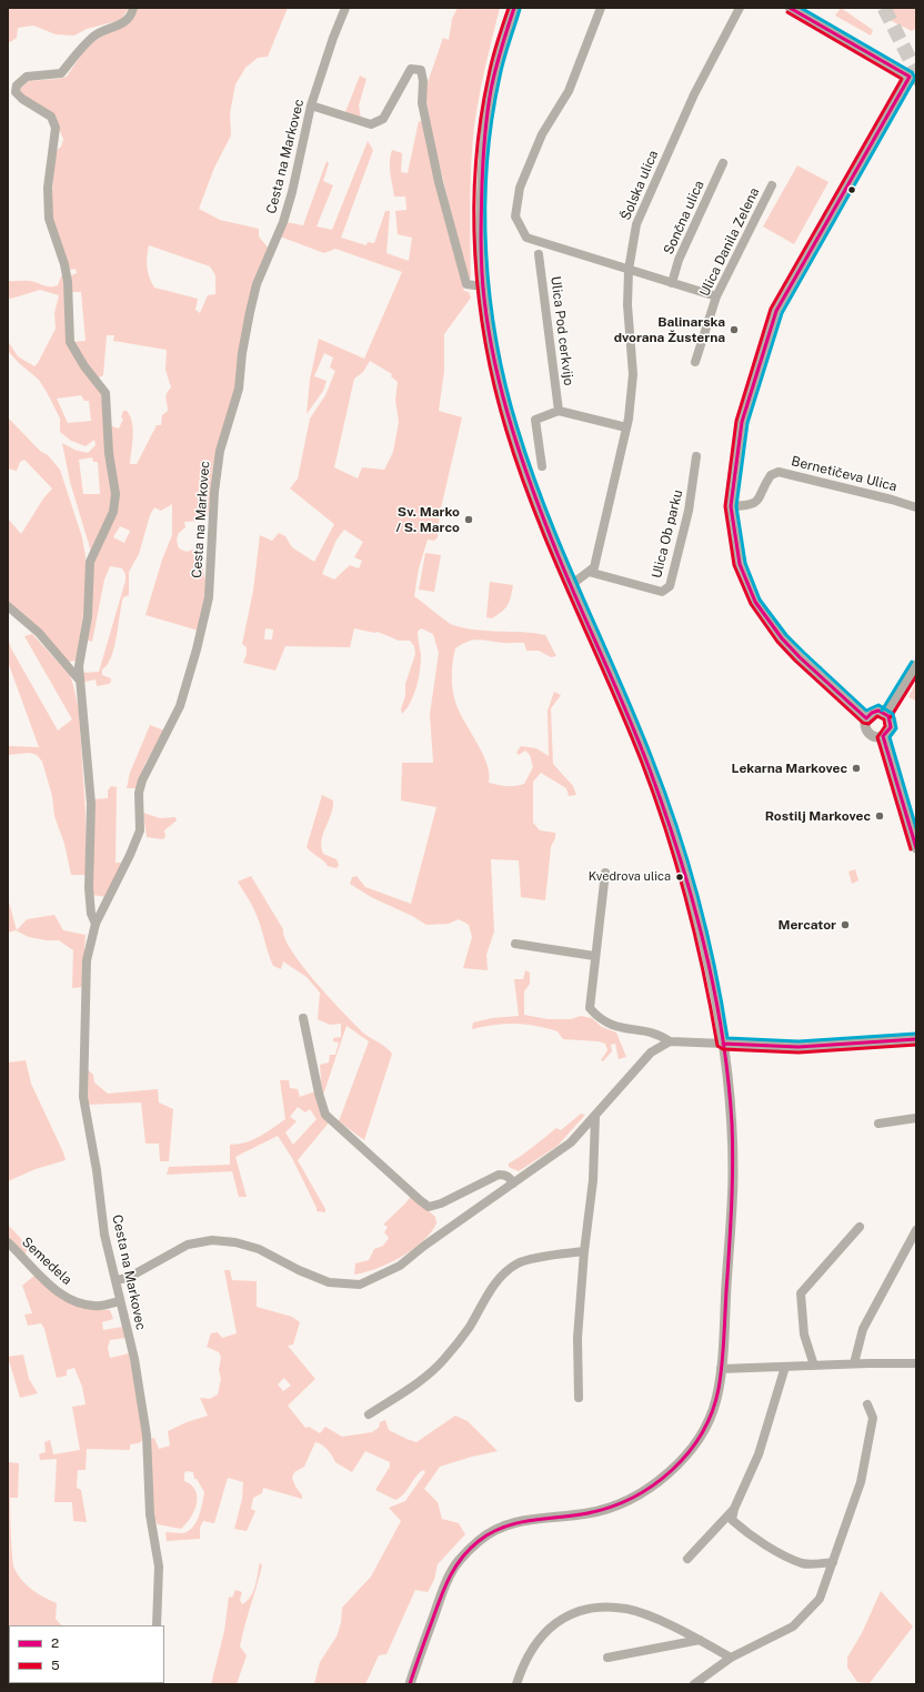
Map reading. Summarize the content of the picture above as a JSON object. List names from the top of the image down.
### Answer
{
  "streets": {
    "street": [
      "Cesta na Markovec",
      "Šolska ulica",
      "Sončna ulica",
      "Ulica Danila Zelena",
      "Ulica Pod cerkvijo",
      "Bernetičeva Ulica",
      "Ulica Ob parku",
      "Semedela"
    ]
  },
  "crossings": [
    ["Cesta na Markovec", "Semedela"],
    ["Šolska ulica", "Ulica Ob parku"]
  ],
  "places": [
    "Balinarska dvorana Žusterna",
    "Sv. Marko / S. Marco",
    "Lekarna Markovec",
    "Rostilj Markovec",
    "Kvedrova ulica",
    "Mercator"
  ],
  "lines": ["transit line 2", "transit line 5"],
  "legend": ["2", "5"]
}
